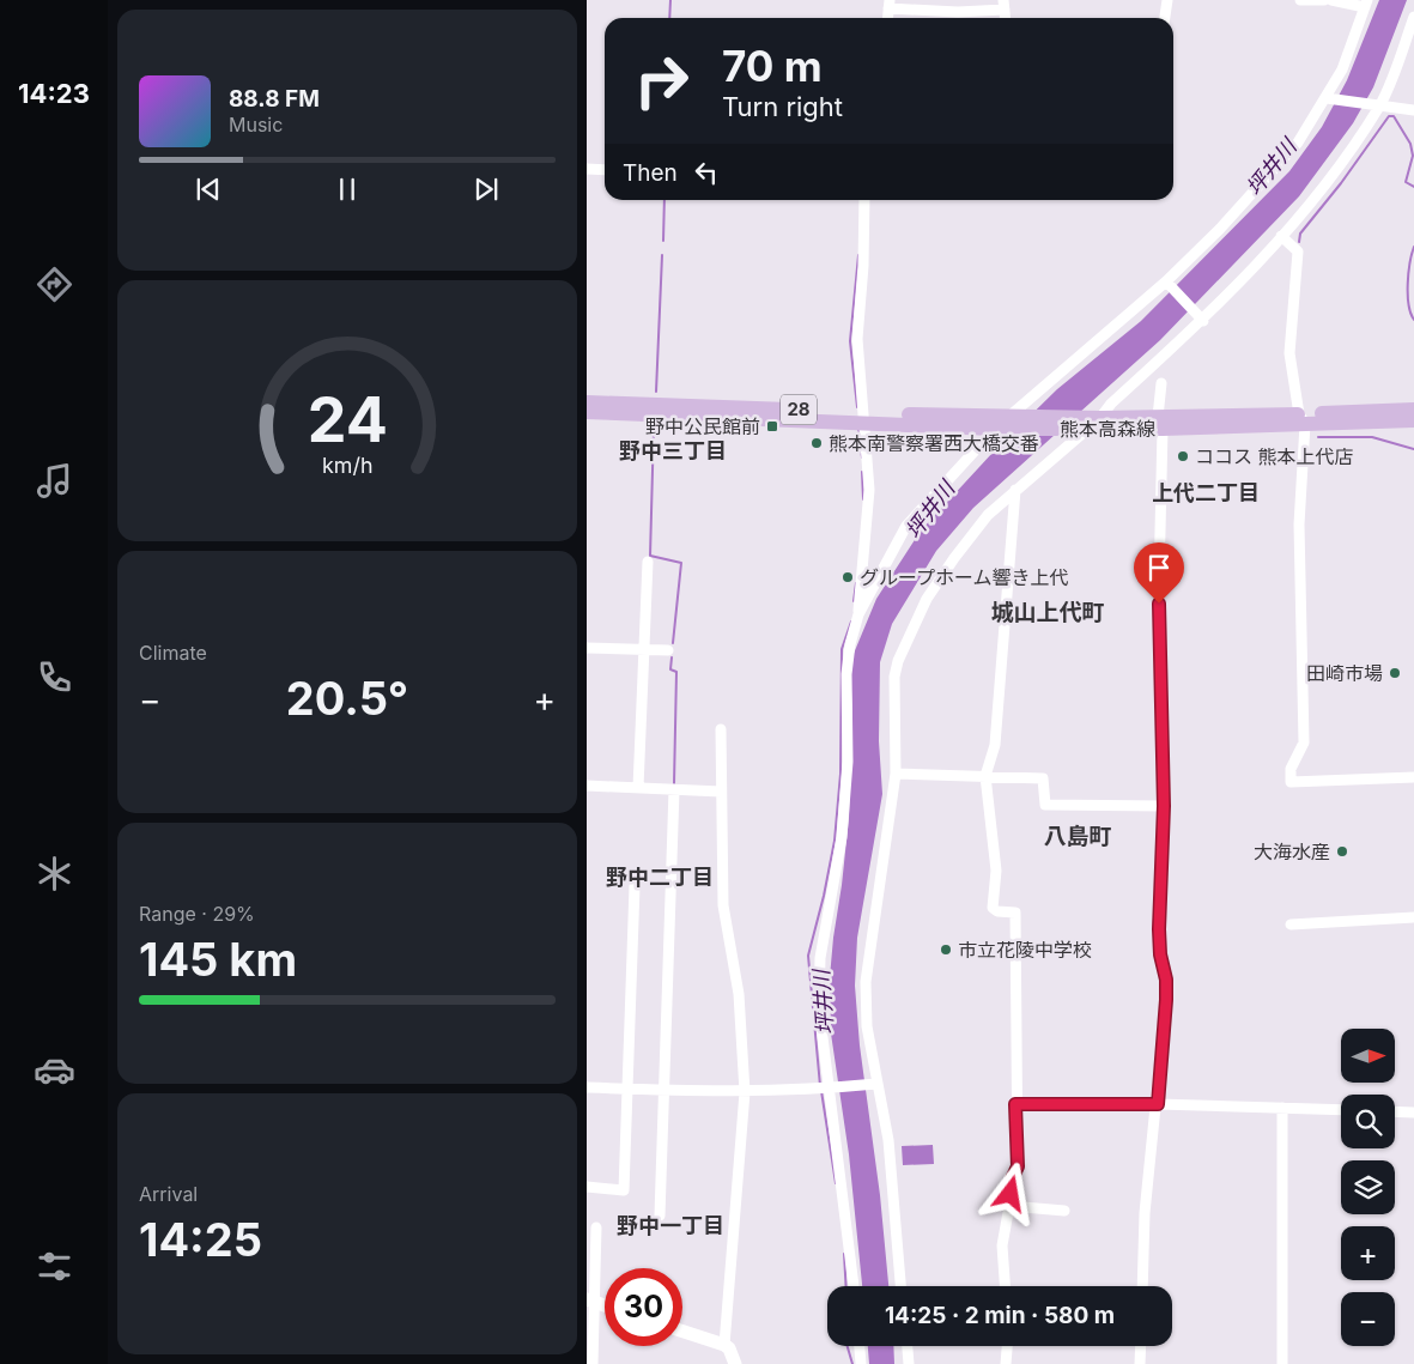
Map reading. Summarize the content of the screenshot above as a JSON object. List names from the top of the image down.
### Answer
{
  "streets": {
    "main road": ["28", "熊本高森線"]
  },
  "districts": [
    "野中三丁目",
    "上代二丁目",
    "城山上代町",
    "八島町",
    "野中二丁目",
    "野中一丁目"
  ],
  "water": ["坪井川"],
  "places": {
    "transit": ["野中公民館前"],
    "other": [
      "熊本南警察署西大橋交番",
      "ココス 熊本上代店",
      "グループホーム響き上代",
      "田崎市場",
      "大海水産",
      "市立花陵中学校"
    ]
  },
  "north": "right",
  "page": {
    "tabs": "14:23",
    "turn": ["70 m", "Turn right"],
    "song": ["88.8 FM", "Music"],
    "then": "Then",
    "tile": [
      "Climate",
      ["Range · 29%", "145 km"],
      ["Arrival", "14:25"]
    ],
    "heat": ["−", "20.5°", "+"],
    "map_buttons": ["+", "−"],
    "limit": "30",
    "trip": "14:25 · 2 min · 580 m",
    "gauge": ["24", "km/h"]
  }
}
